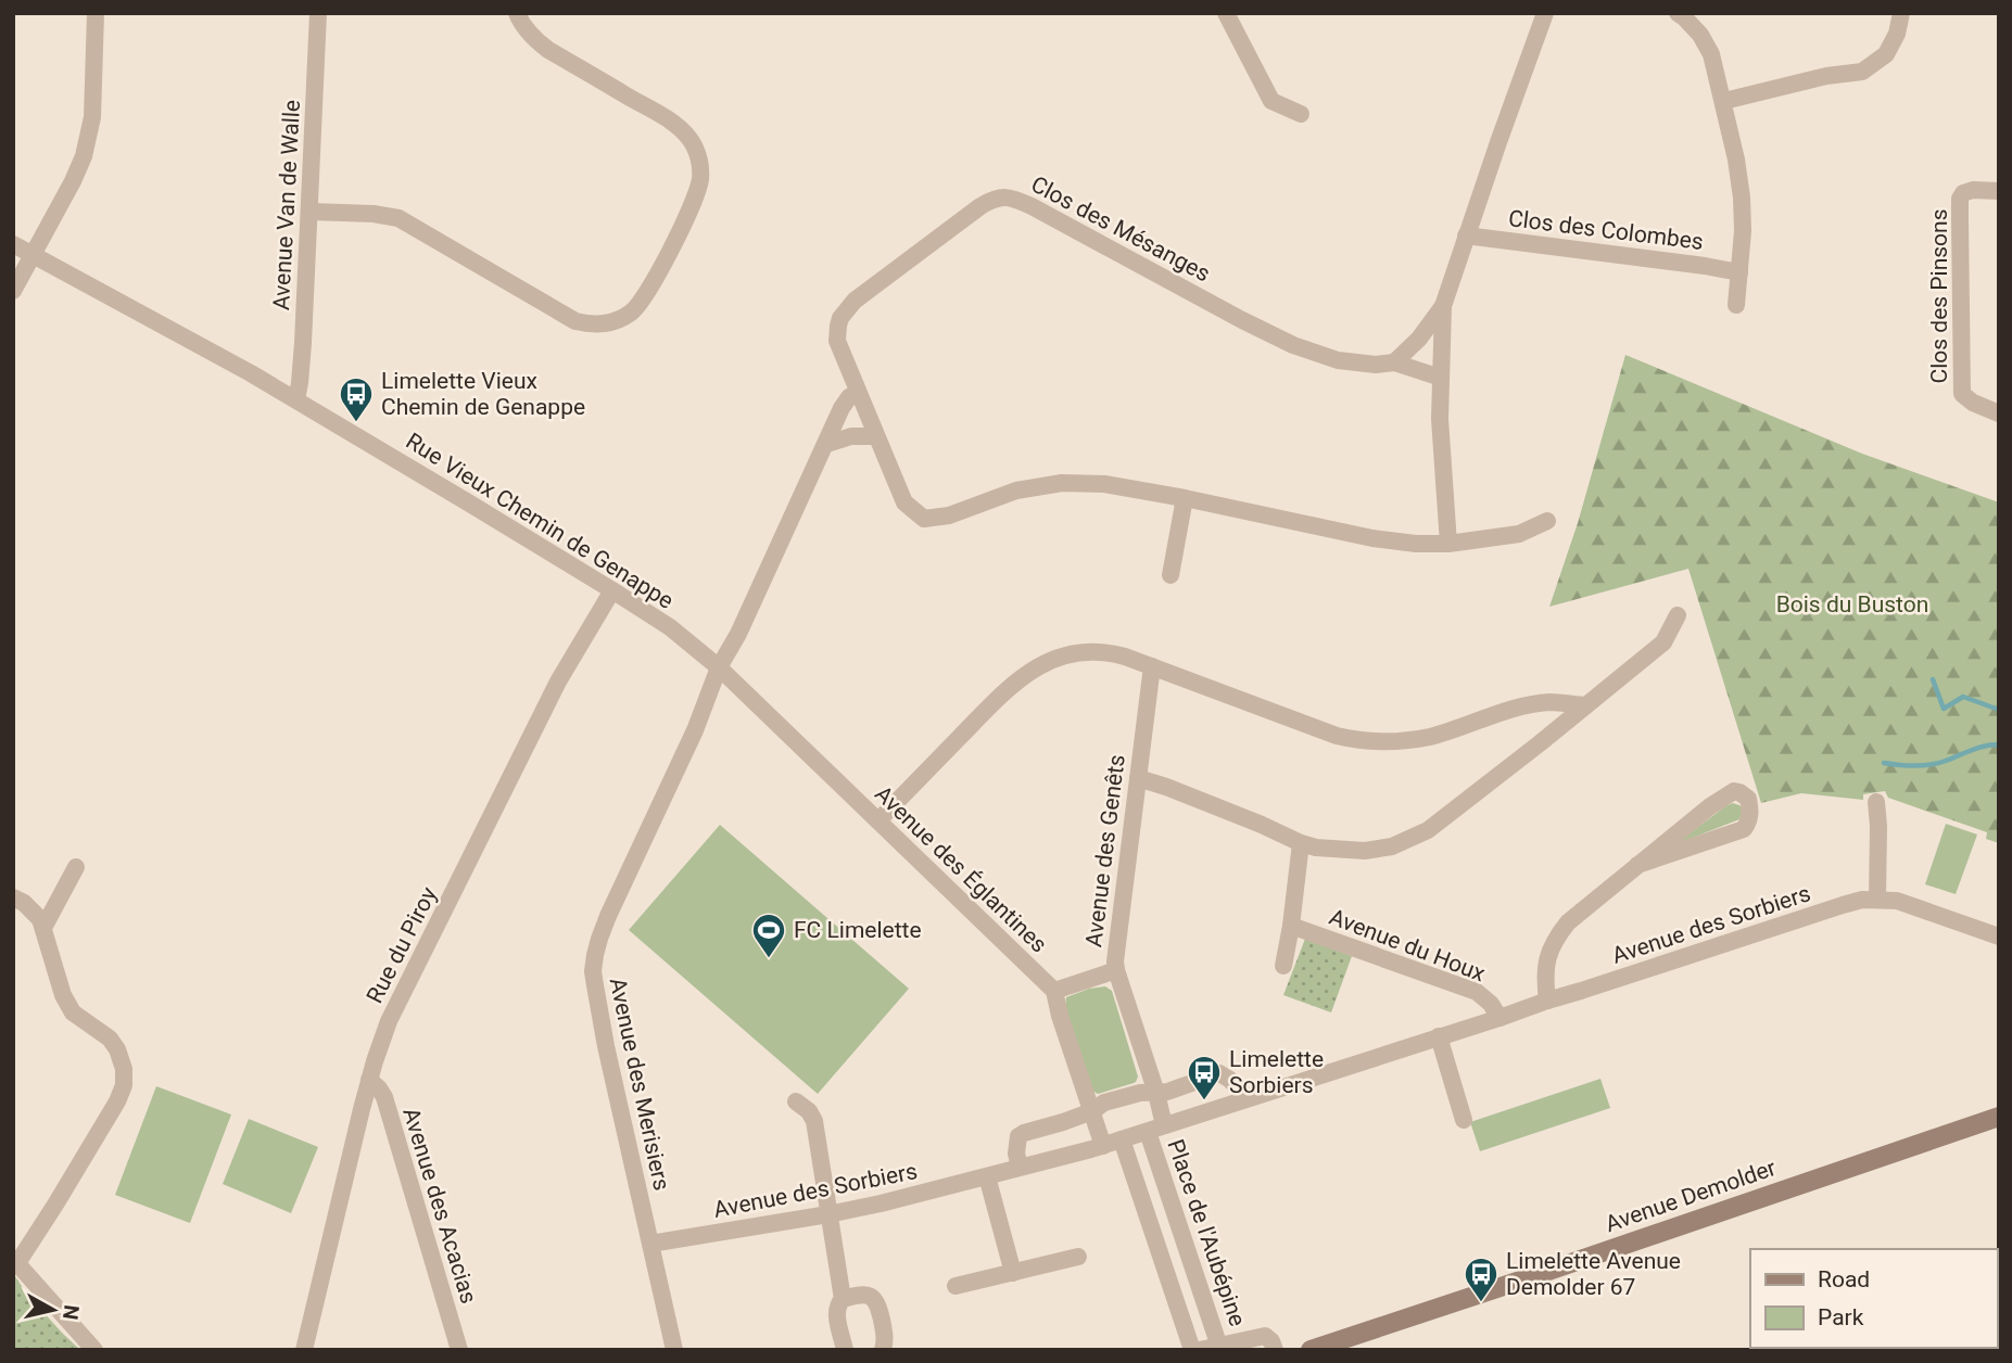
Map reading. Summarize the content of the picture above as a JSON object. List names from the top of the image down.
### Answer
{
  "streets": {
    "street": [
      "Avenue Van de Walle",
      "Clos des Mésanges",
      "Clos des Colombes",
      "Clos des Pinsons",
      "Rue Vieux Chemin de Genappe",
      "Avenue des Genêts",
      "Avenue des Églantines",
      "Avenue des Sorbiers",
      "Rue du Piroy",
      "Avenue du Houx",
      "Avenue des Merisiers",
      "Avenue Demolder",
      "Avenue des Acacias",
      "Place de l'Aubépine"
    ]
  },
  "crossings": [
    ["Avenue Van de Walle", "Rue Vieux Chemin de Genappe"],
    ["Rue Vieux Chemin de Genappe", "Avenue des Églantines"],
    ["Rue Vieux Chemin de Genappe", "Rue du Piroy"],
    ["Rue Vieux Chemin de Genappe", "Avenue des Merisiers"],
    ["Avenue des Genêts", "Avenue des Sorbiers"],
    ["Avenue des Genêts", "Place de l'Aubépine"],
    ["Avenue des Églantines", "Avenue des Merisiers"],
    ["Avenue des Sorbiers", "Avenue du Houx"],
    ["Avenue des Sorbiers", "Avenue des Merisiers"],
    ["Avenue des Sorbiers", "Place de l'Aubépine"],
    ["Rue du Piroy", "Avenue des Acacias"]
  ],
  "parks": ["Bois du Buston"],
  "places": {
    "bus stop": ["Limelette Vieux Chemin de Genappe", "Limelette Sorbiers", "Limelette Avenue Demolder 67"],
    "sports": ["FC Limelette"]
  },
  "legend": ["Road", "Park"],
  "north": "right"
}
